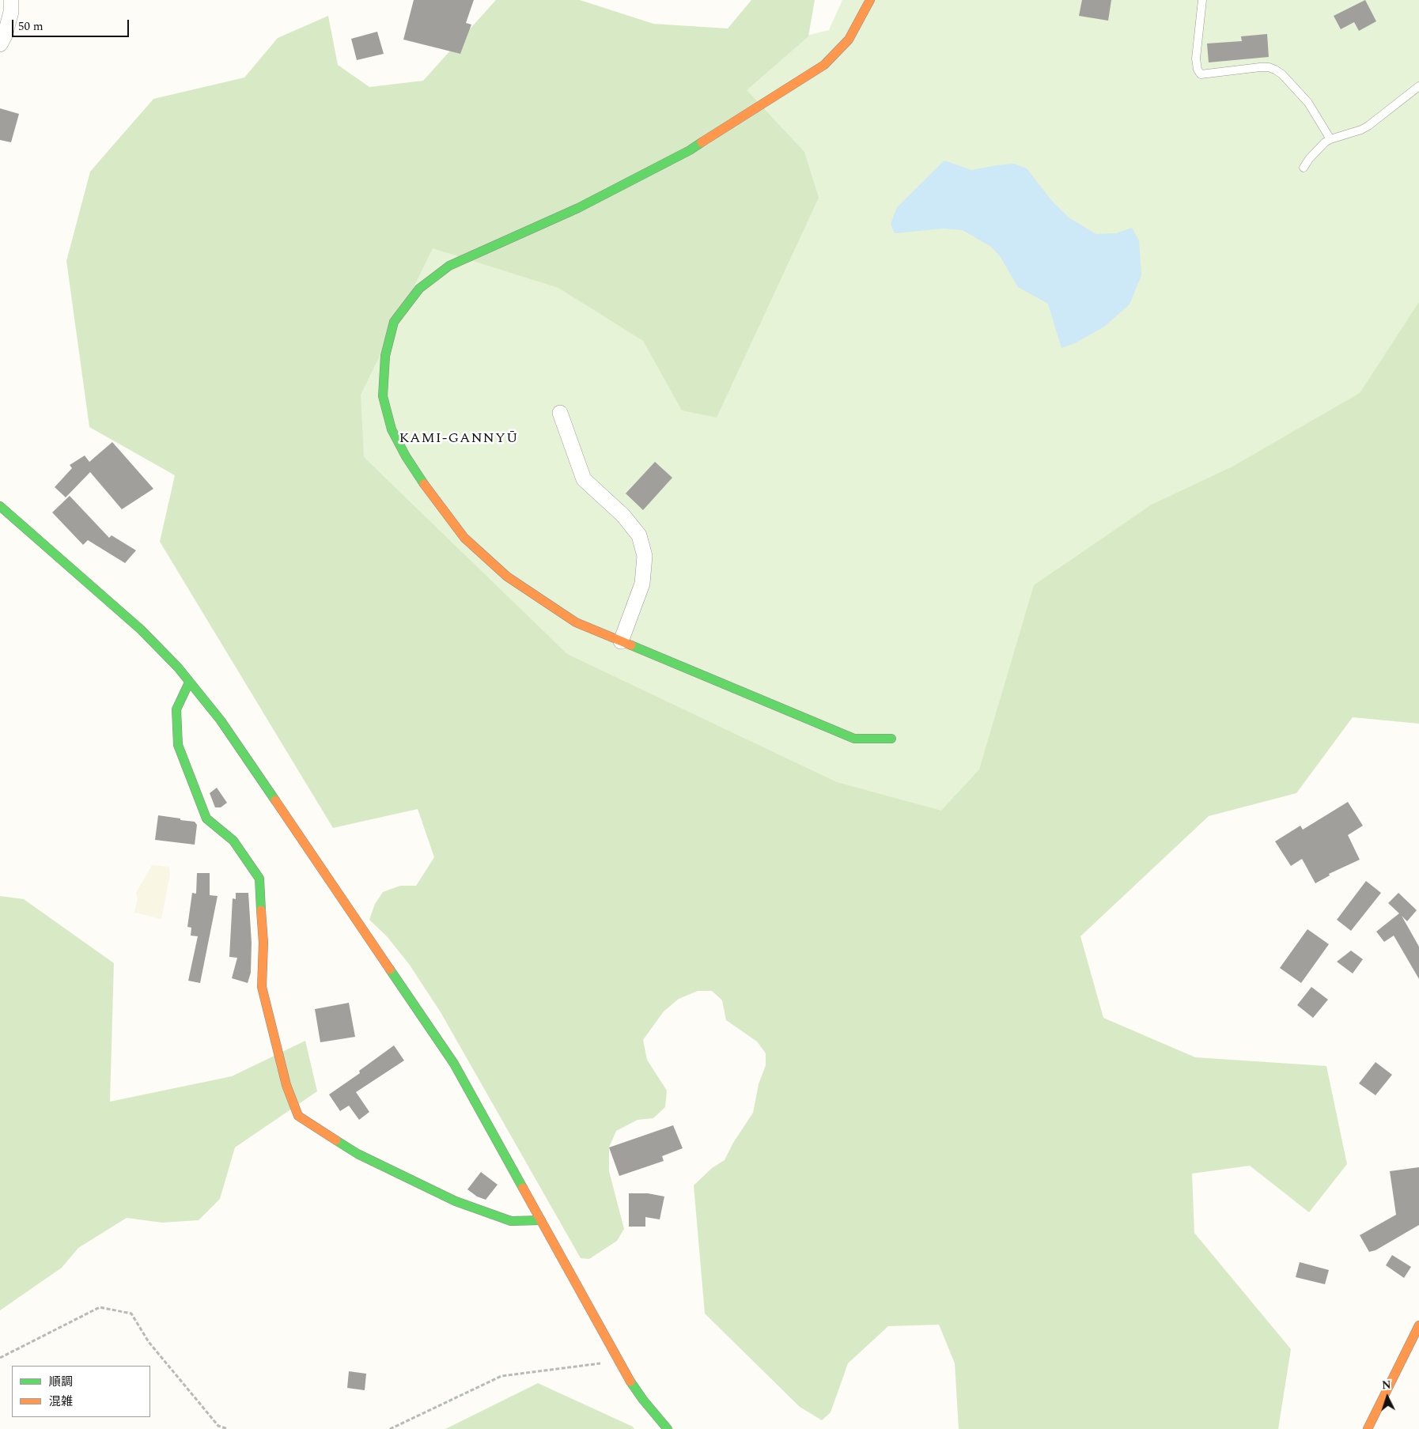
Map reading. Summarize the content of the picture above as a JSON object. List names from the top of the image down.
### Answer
{
  "districts": ["KAMI-GANNYŪ"],
  "legend": ["順調", "混雑"],
  "scale_bar": "50 m",
  "north": "top"
}
